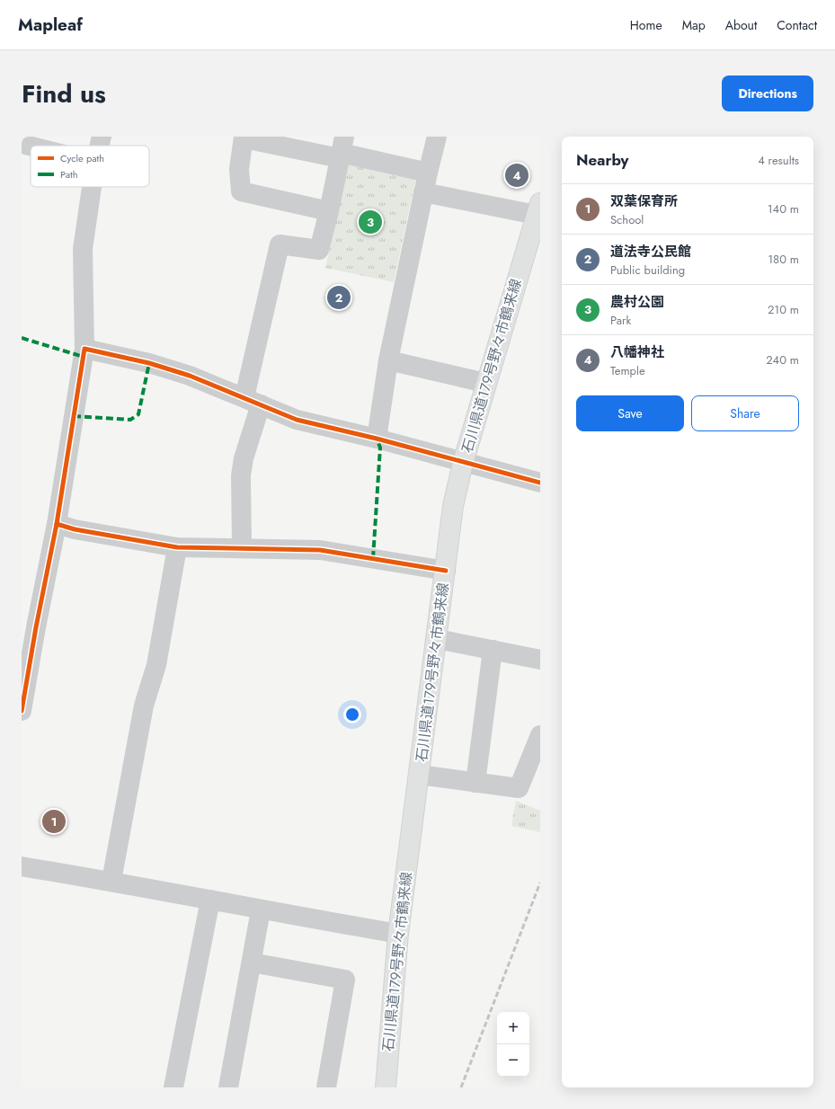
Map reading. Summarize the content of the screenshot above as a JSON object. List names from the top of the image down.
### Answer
{
  "streets": {
    "main road": ["石川県道179号野々市鶴来線"]
  },
  "legend": ["Cycle path", "Path"],
  "page": {
    "header": "Mapleaf",
    "nav": [
      "Home",
      "Map",
      "About",
      "Contact"
    ],
    "title": "Find us",
    "buttons": [
      "Directions",
      ["Save", "Share"]
    ],
    "heading": ["Nearby", "4 results"],
    "pins": [
      "4",
      "3",
      "2",
      "1"
    ],
    "list": [
      {
        "mark": "1",
        "name": "双葉保育所",
        "note": "School",
        "value": "140 m"
      },
      {
        "mark": "2",
        "name": "道法寺公民館",
        "note": "Public building",
        "value": "180 m"
      },
      {
        "mark": "3",
        "name": "農村公園",
        "note": "Park",
        "value": "210 m"
      },
      {
        "mark": "4",
        "name": "八幡神社",
        "note": "Temple",
        "value": "240 m"
      }
    ],
    "map_buttons": ["+", "−"]
  }
}
